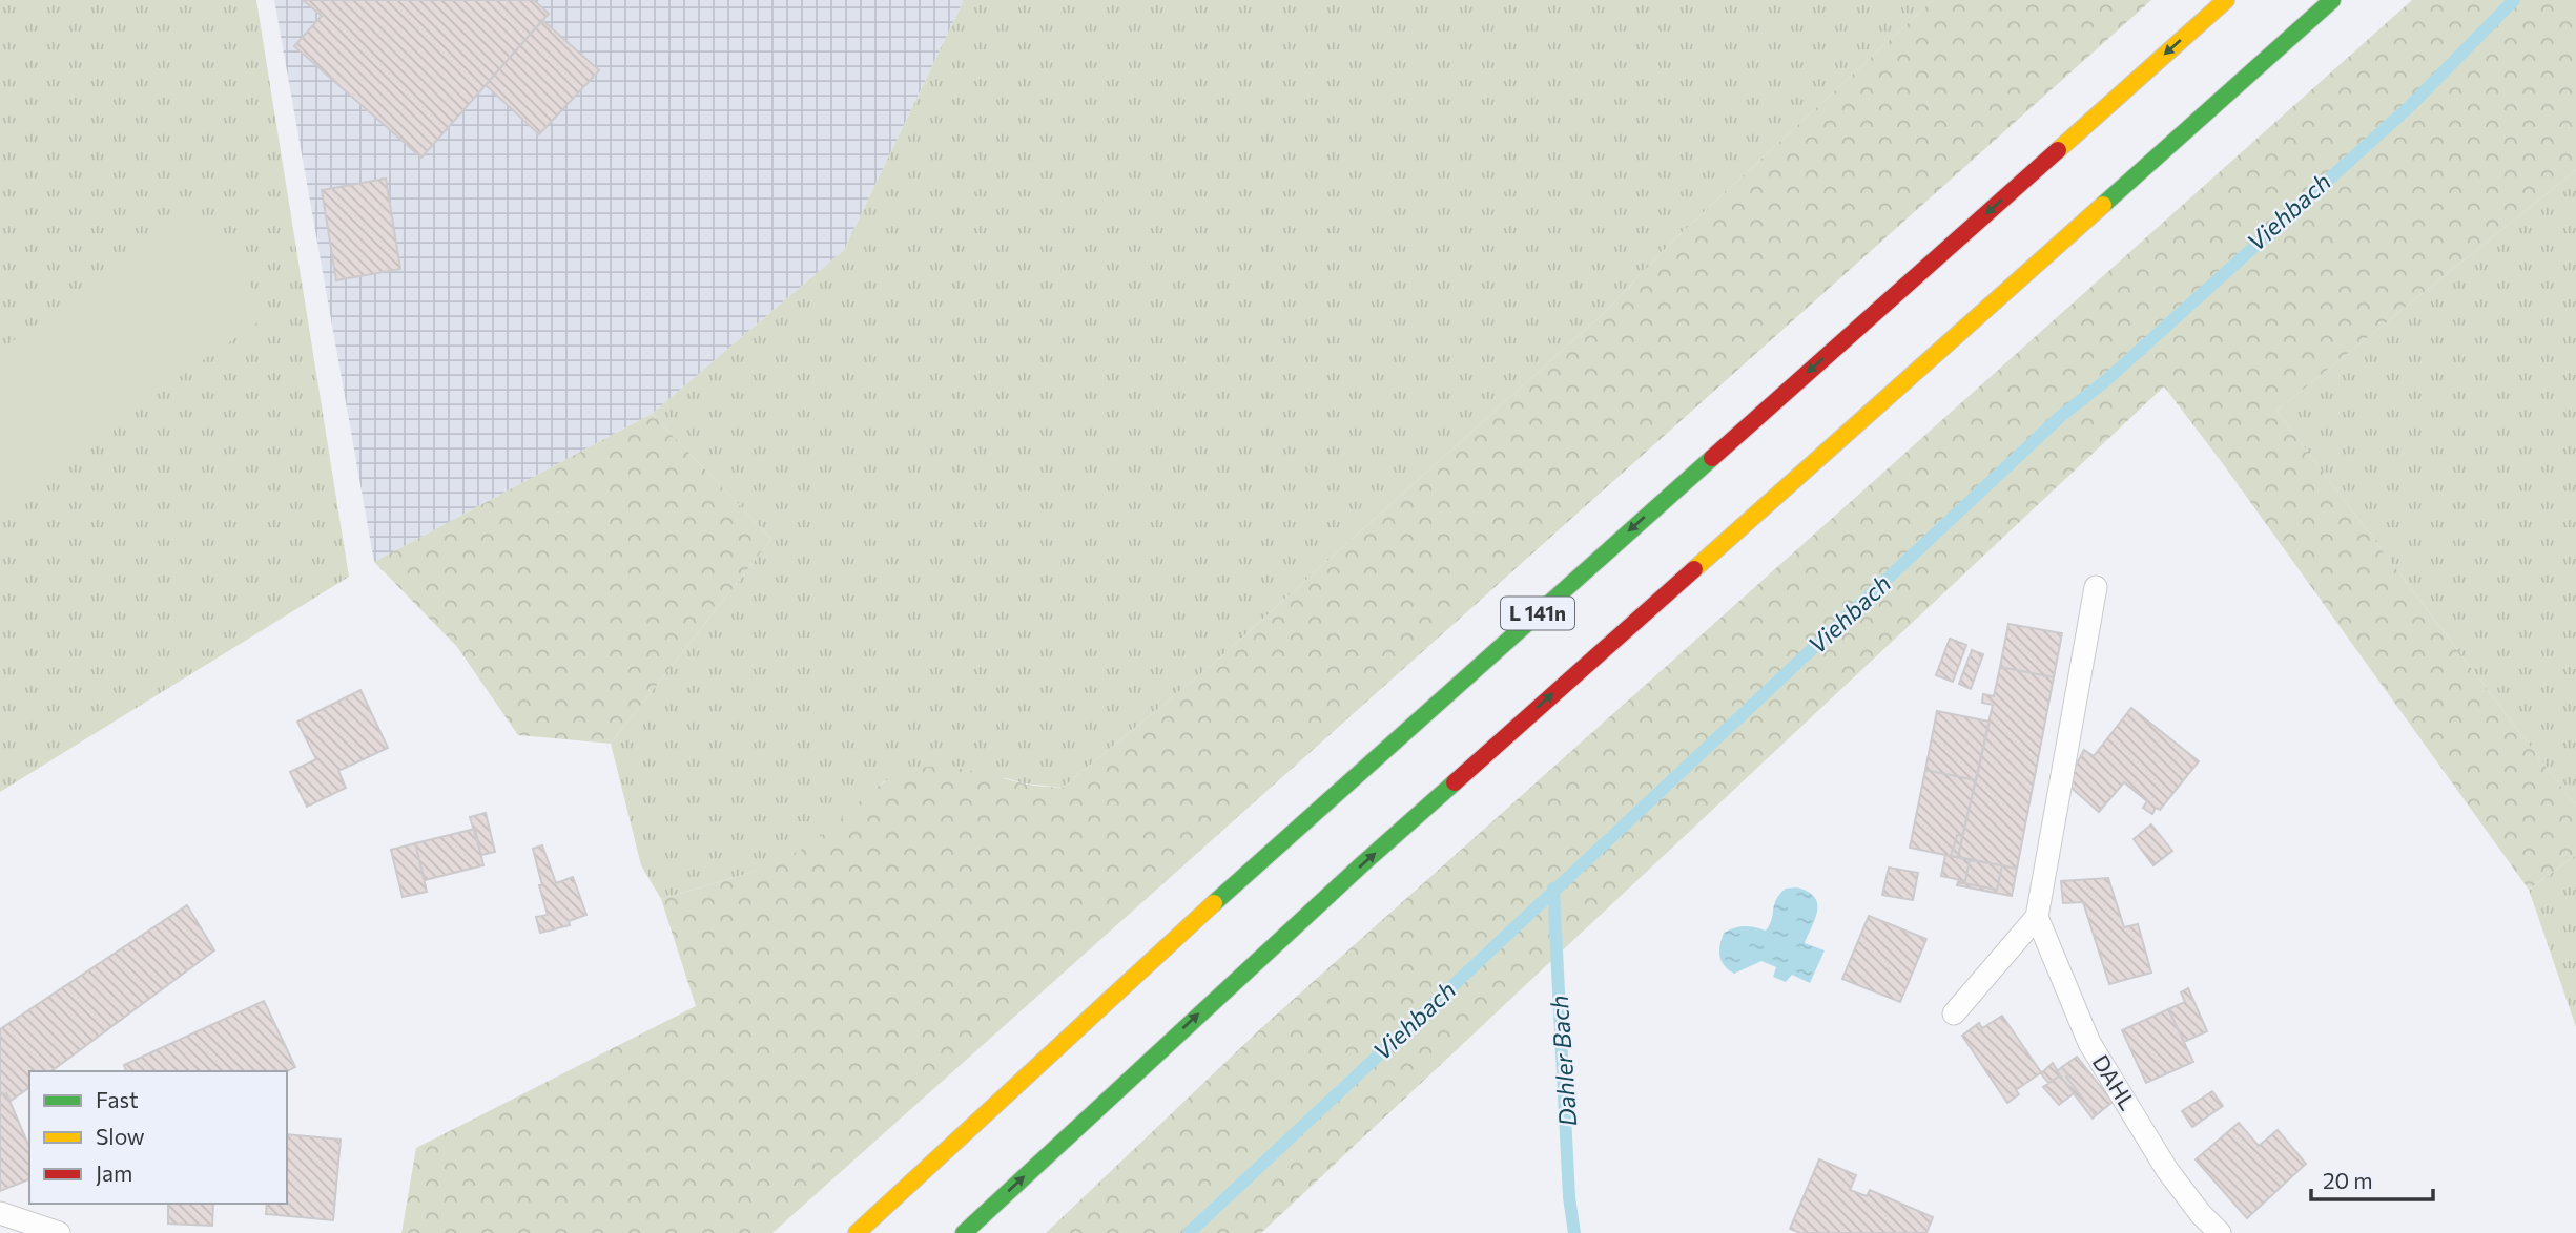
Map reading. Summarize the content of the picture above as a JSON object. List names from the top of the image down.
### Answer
{
  "streets": {
    "highway": ["L 141n"],
    "lane": ["DAHL"]
  },
  "water": ["Viehbach", "Dahler Bach"],
  "legend": ["Fast", "Slow", "Jam"],
  "scale_bar": "20 m"
}
